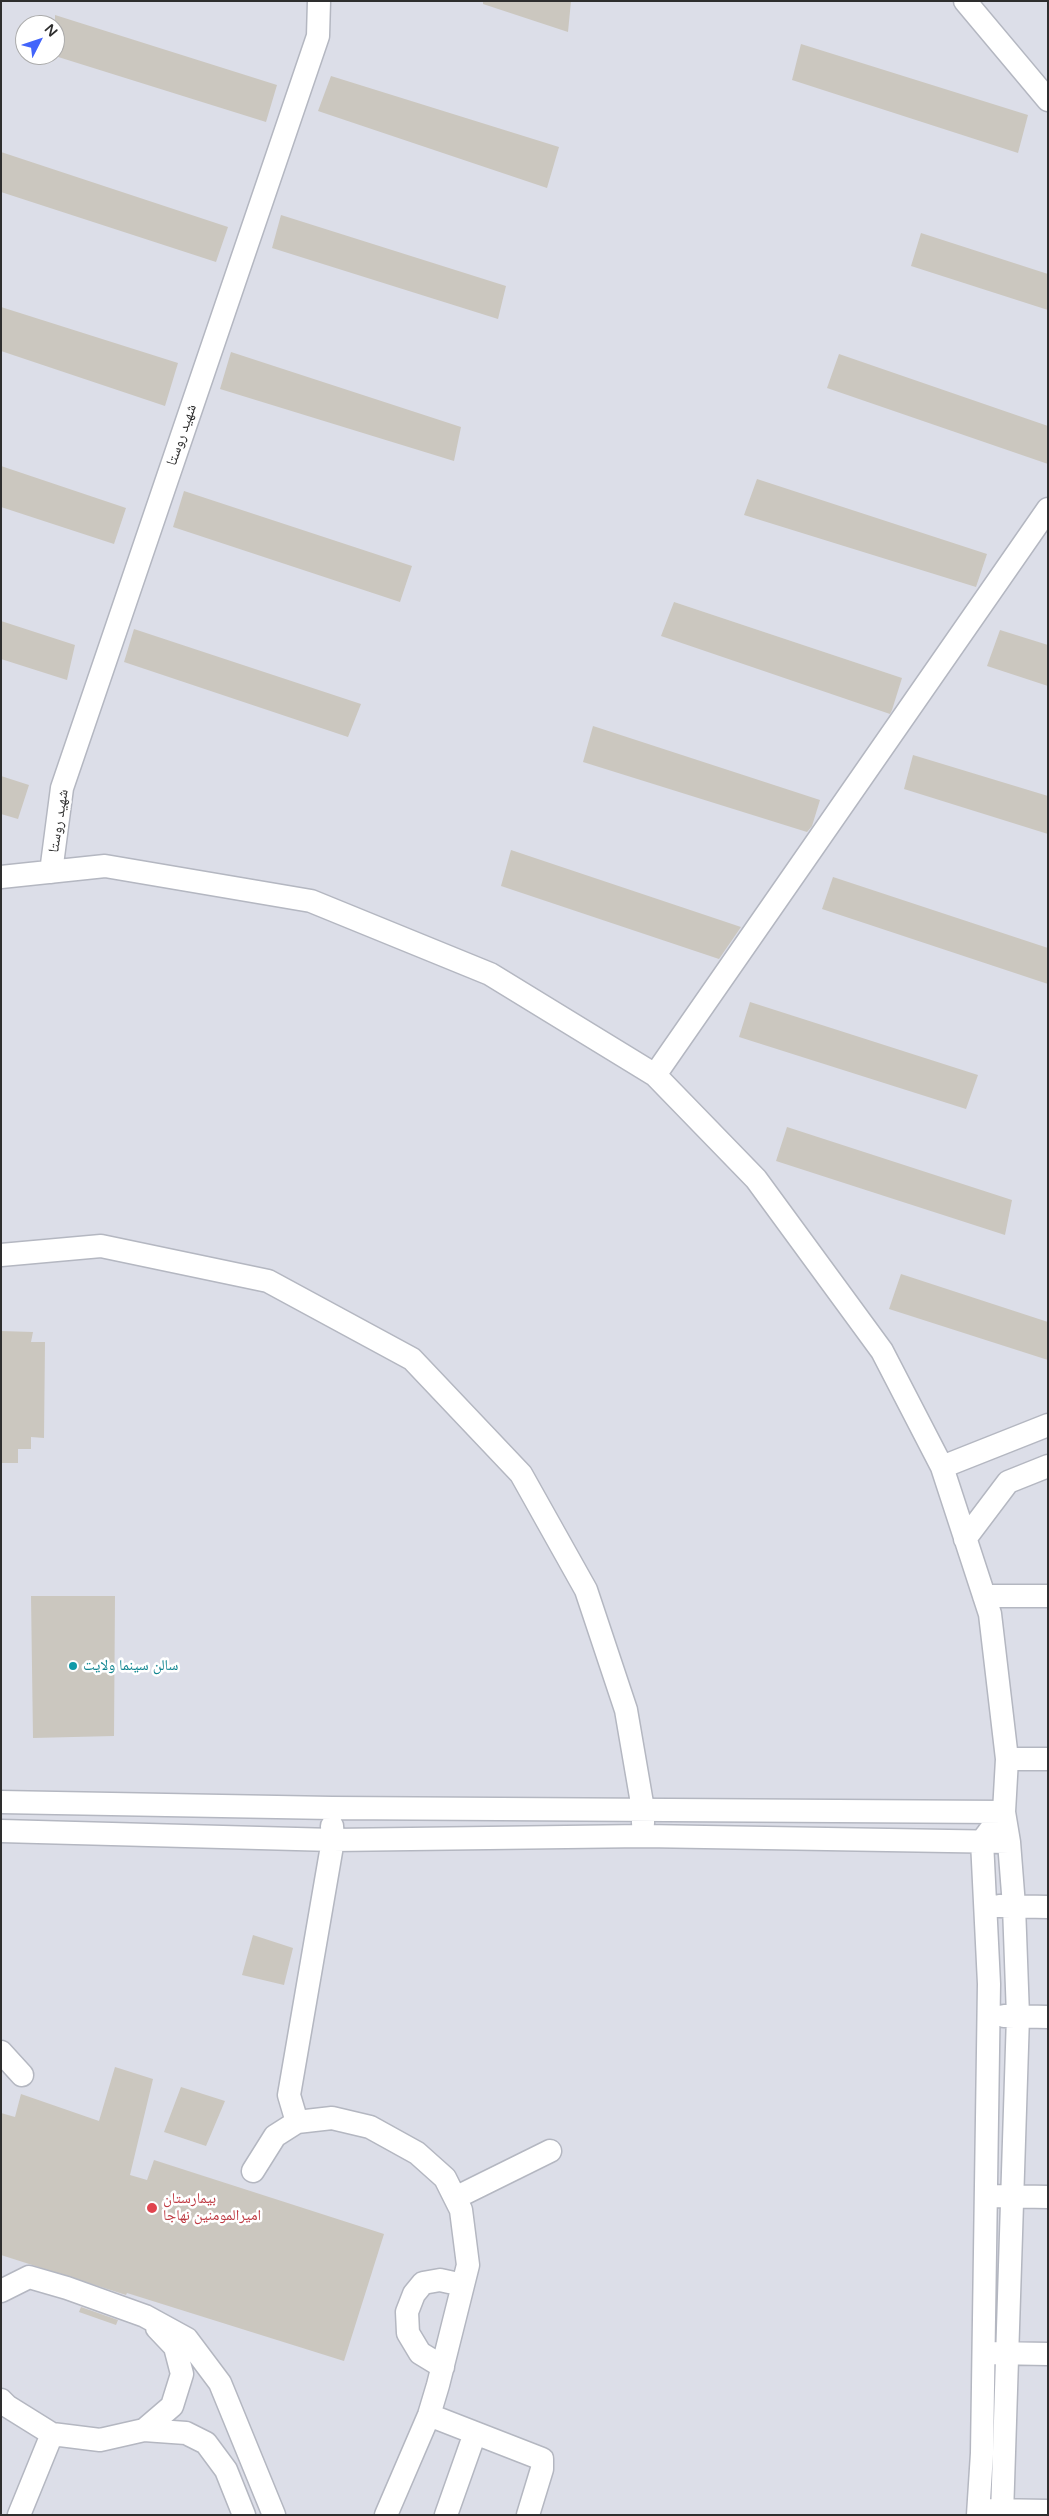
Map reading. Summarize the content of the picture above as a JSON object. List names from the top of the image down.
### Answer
{
  "streets": {
    "street": ["شهید روستا"]
  },
  "places": ["سالن سینما ولایت", "بیمارستان امیرالمومنین نهاجا"],
  "north": "top right"
}
